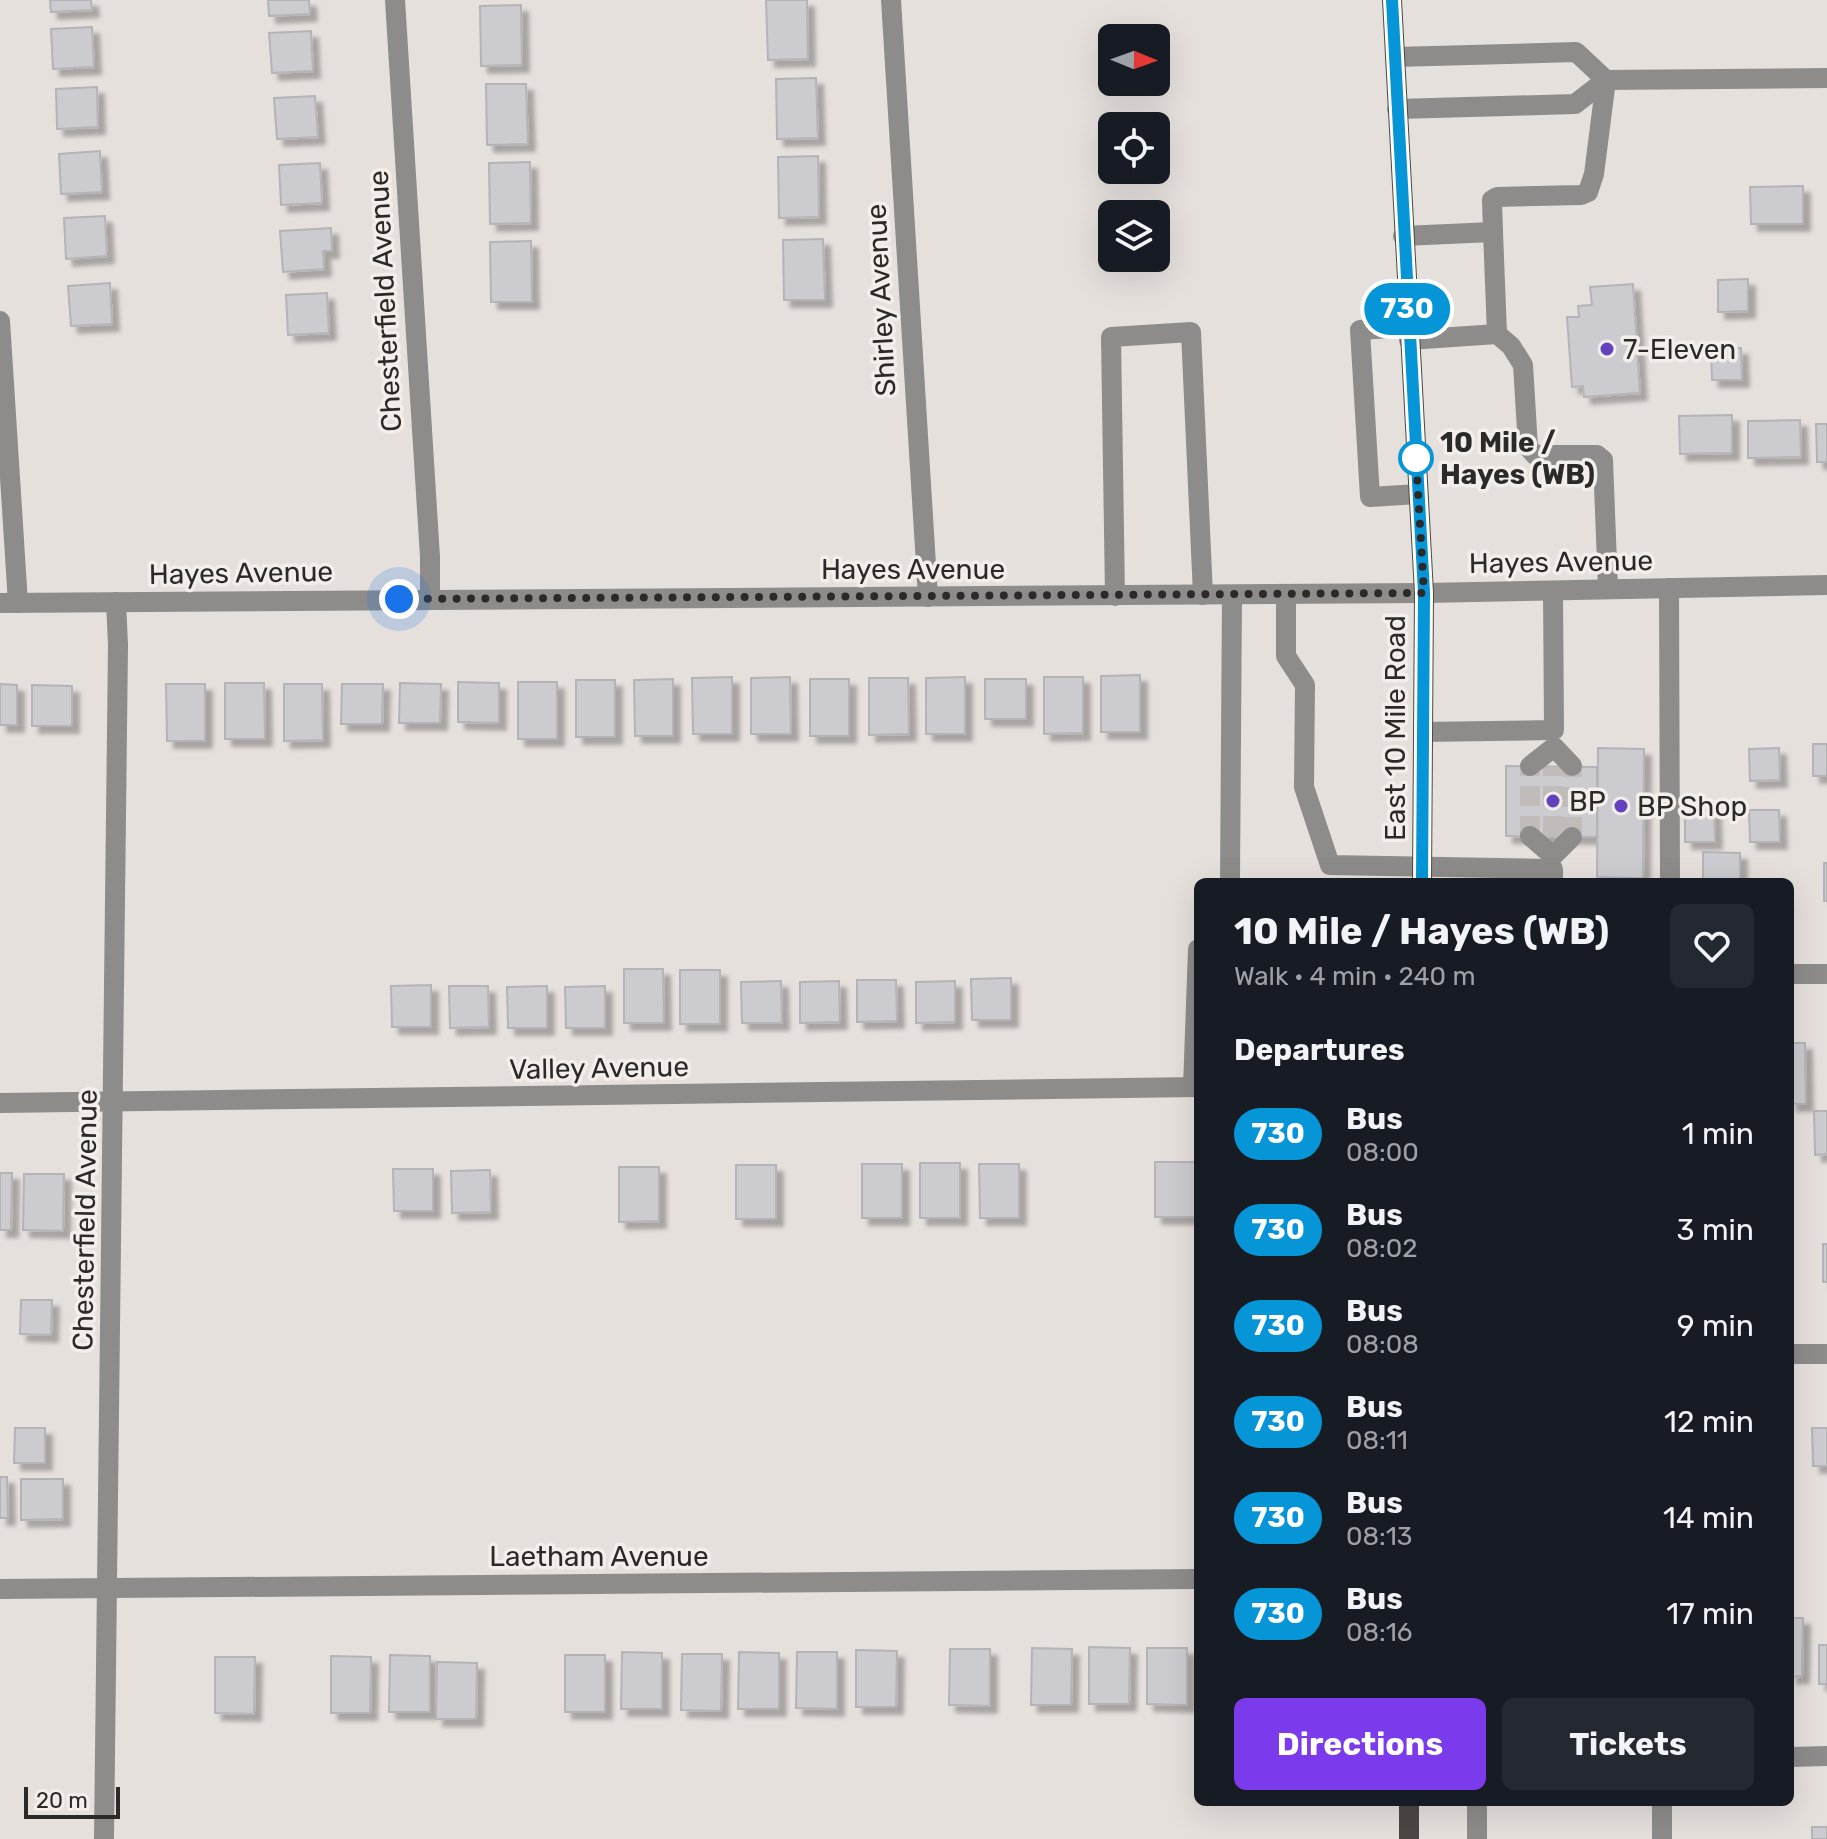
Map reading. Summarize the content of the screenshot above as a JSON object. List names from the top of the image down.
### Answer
{
  "streets": {
    "main road": ["East 10 Mile Road"],
    "street": [
      "Shirley Avenue",
      "Chesterfield Avenue",
      "Hayes Avenue",
      "Valley Avenue",
      "Laetham Avenue"
    ]
  },
  "crossings": [
    ["Shirley Avenue", "Hayes Avenue"],
    ["Chesterfield Avenue", "Hayes Avenue"],
    ["Chesterfield Avenue", "Valley Avenue"],
    ["Chesterfield Avenue", "Laetham Avenue"],
    ["Hayes Avenue", "East 10 Mile Road"]
  ],
  "places": [
    "7-Eleven",
    "10 Mile / Hayes (WB)",
    "BP",
    "BP Shop"
  ],
  "lines": ["bus line 730"],
  "scale_bar": "20 m",
  "north": "right",
  "page": {
    "on_map": "730",
    "heading": [
      ["10 Mile / Hayes (WB)", "Walk · 4 min · 240 m"],
      "Departures"
    ],
    "list": [
      {
        "mark": "730",
        "name": "Bus",
        "note": "08:00",
        "value": "1 min"
      },
      {
        "mark": "730",
        "name": "Bus",
        "note": "08:02",
        "value": "3 min"
      },
      {
        "mark": "730",
        "name": "Bus",
        "note": "08:08",
        "value": "9 min"
      },
      {
        "mark": "730",
        "name": "Bus",
        "note": "08:11",
        "value": "12 min"
      },
      {
        "mark": "730",
        "name": "Bus",
        "note": "08:13",
        "value": "14 min"
      },
      {
        "mark": "730",
        "name": "Bus",
        "note": "08:16",
        "value": "17 min"
      }
    ],
    "buttons": ["Directions", "Tickets"],
    "scale": "20 m"
  }
}
